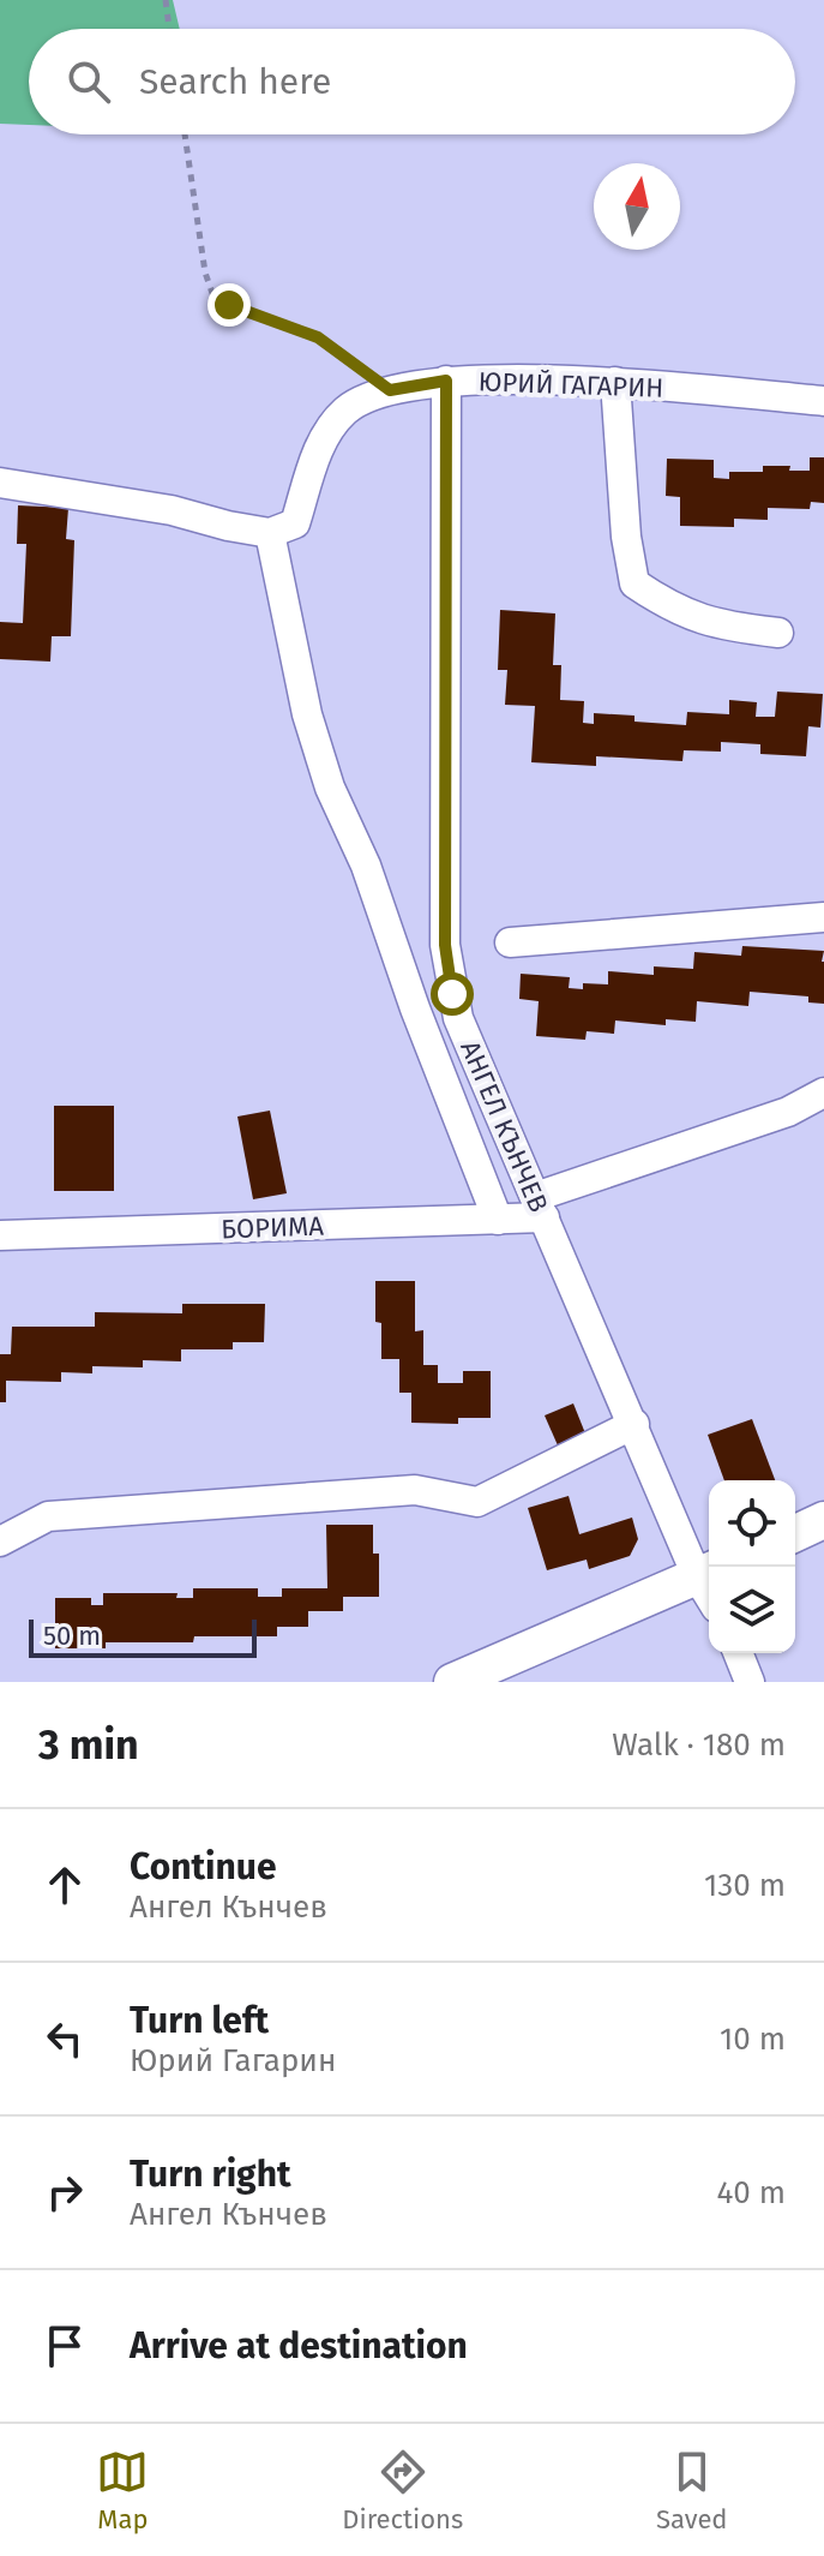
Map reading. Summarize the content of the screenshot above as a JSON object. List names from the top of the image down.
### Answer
{
  "streets": {
    "street": ["ЮРИЙ ГАГАРИН", "АНГЕЛ КЪНЧЕВ", "БОРИМА"]
  },
  "crossings": [
    ["ЮРИЙ ГАГАРИН", "АНГЕЛ КЪНЧЕВ"],
    ["АНГЕЛ КЪНЧЕВ", "БОРИМА"]
  ],
  "scale_bar": "50 m",
  "north": "top",
  "page": {
    "search": "Search here",
    "scale": "50 m",
    "heading": ["3 min", "Walk · 180 m"],
    "list": [
      ["Continue", "Ангел Кънчев", "130 m"],
      ["Turn left", "Юрий Гагарин", "10 m"],
      ["Turn right", "Ангел Кънчев", "40 m"],
      "Arrive at destination"
    ],
    "nav": ["Map", "Directions", "Saved"]
  }
}
